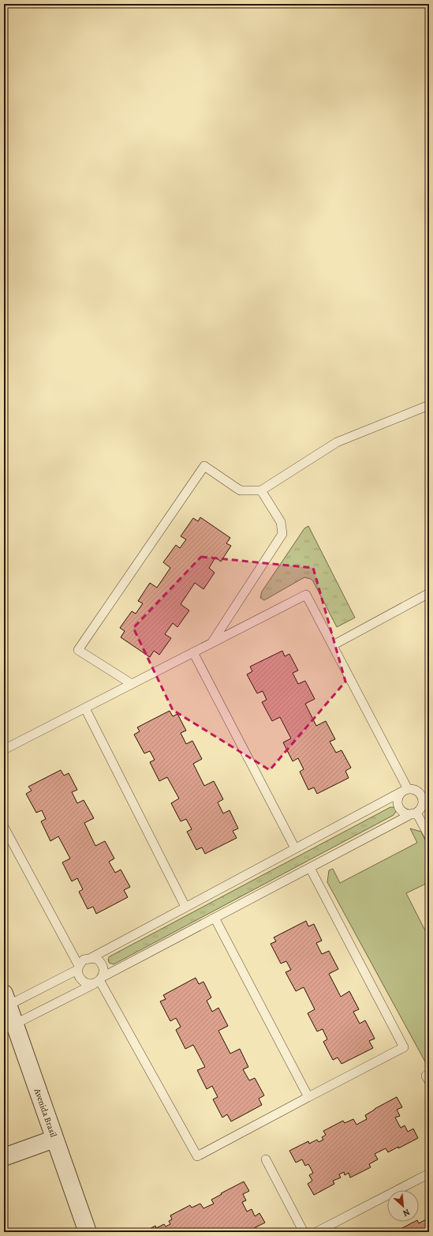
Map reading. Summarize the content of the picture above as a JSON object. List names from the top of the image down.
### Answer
{
  "streets": {
    "street": ["Avenida Brasil"]
  },
  "north": "bottom right"
}
